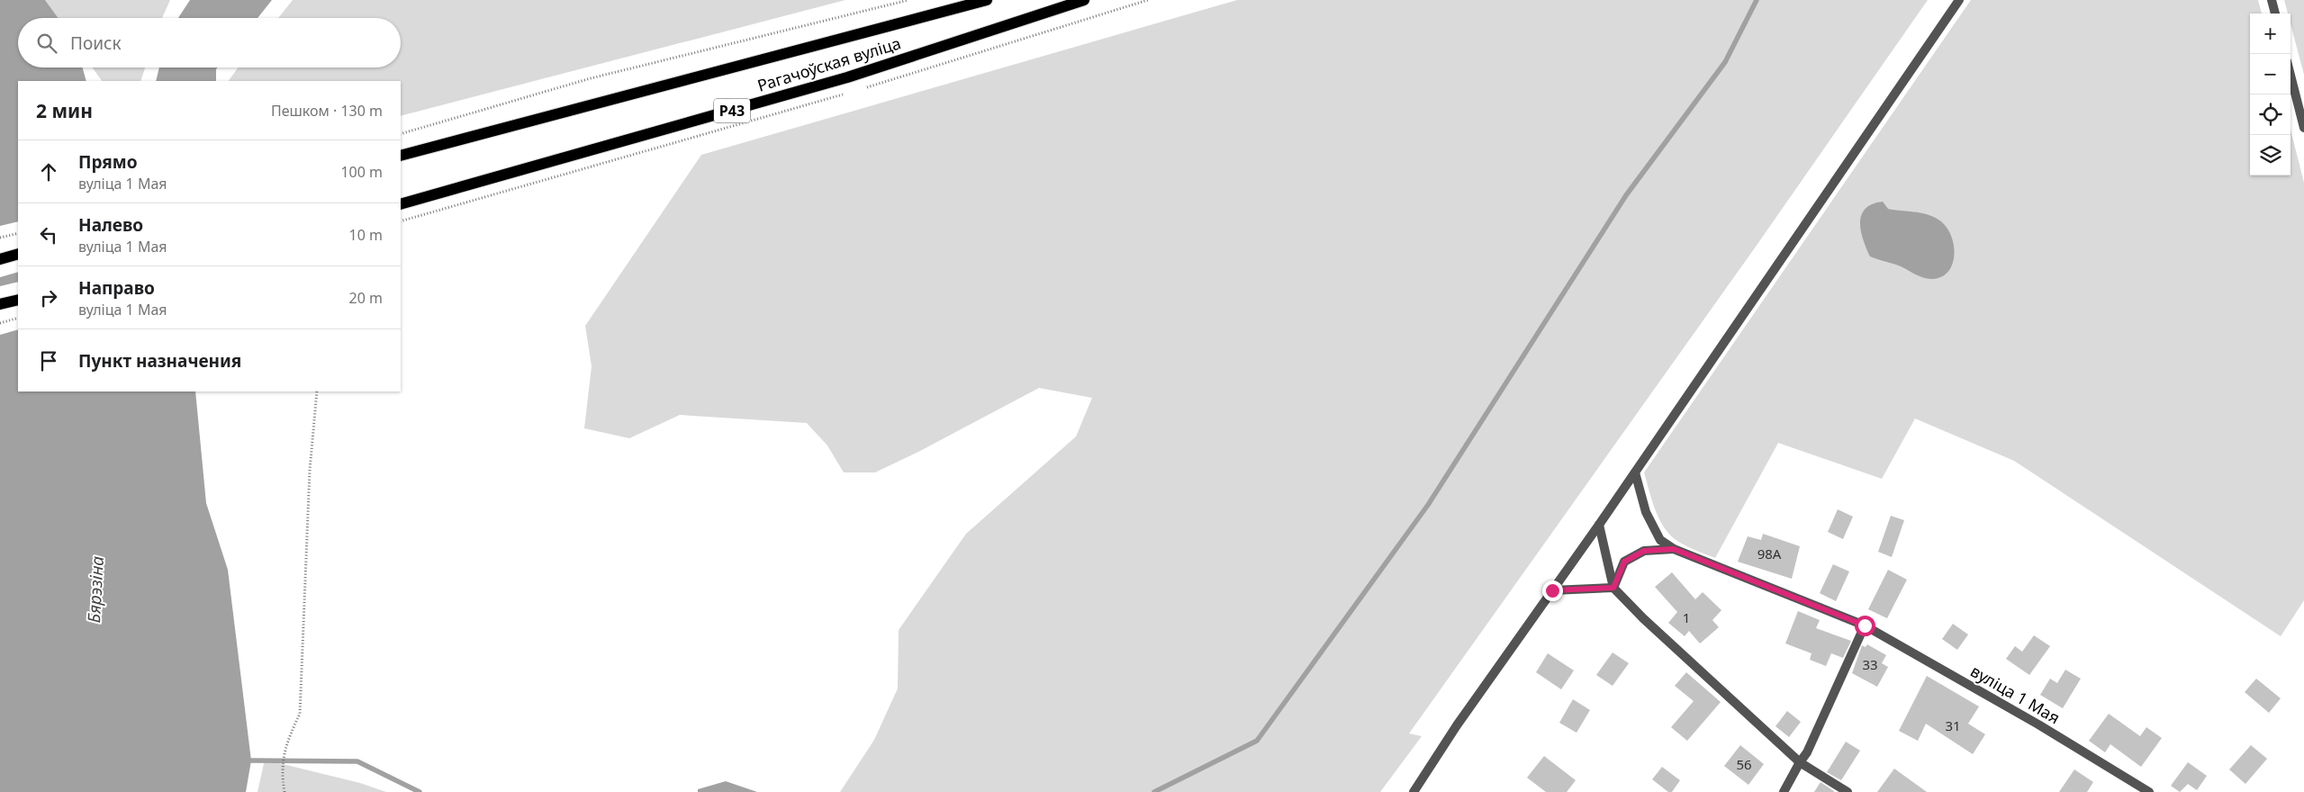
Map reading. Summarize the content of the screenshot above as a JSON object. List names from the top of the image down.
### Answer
{
  "streets": {
    "main road": ["Рагачоўская вуліца", "Р43"],
    "street": ["вуліца 1 Мая"]
  },
  "water": ["Бярэзіна"],
  "house_numbers": [
    "98А",
    "1",
    "33",
    "31",
    "56"
  ],
  "page": {
    "map_buttons": ["+", "−"],
    "search": "Поиск",
    "heading": ["2 мин", "Пешком · 130 m"],
    "list": [
      ["Прямо", "вуліца 1 Мая", "100 m"],
      ["Налево", "вуліца 1 Мая", "10 m"],
      ["Направо", "вуліца 1 Мая", "20 m"],
      "Пункт назначения"
    ]
  }
}
